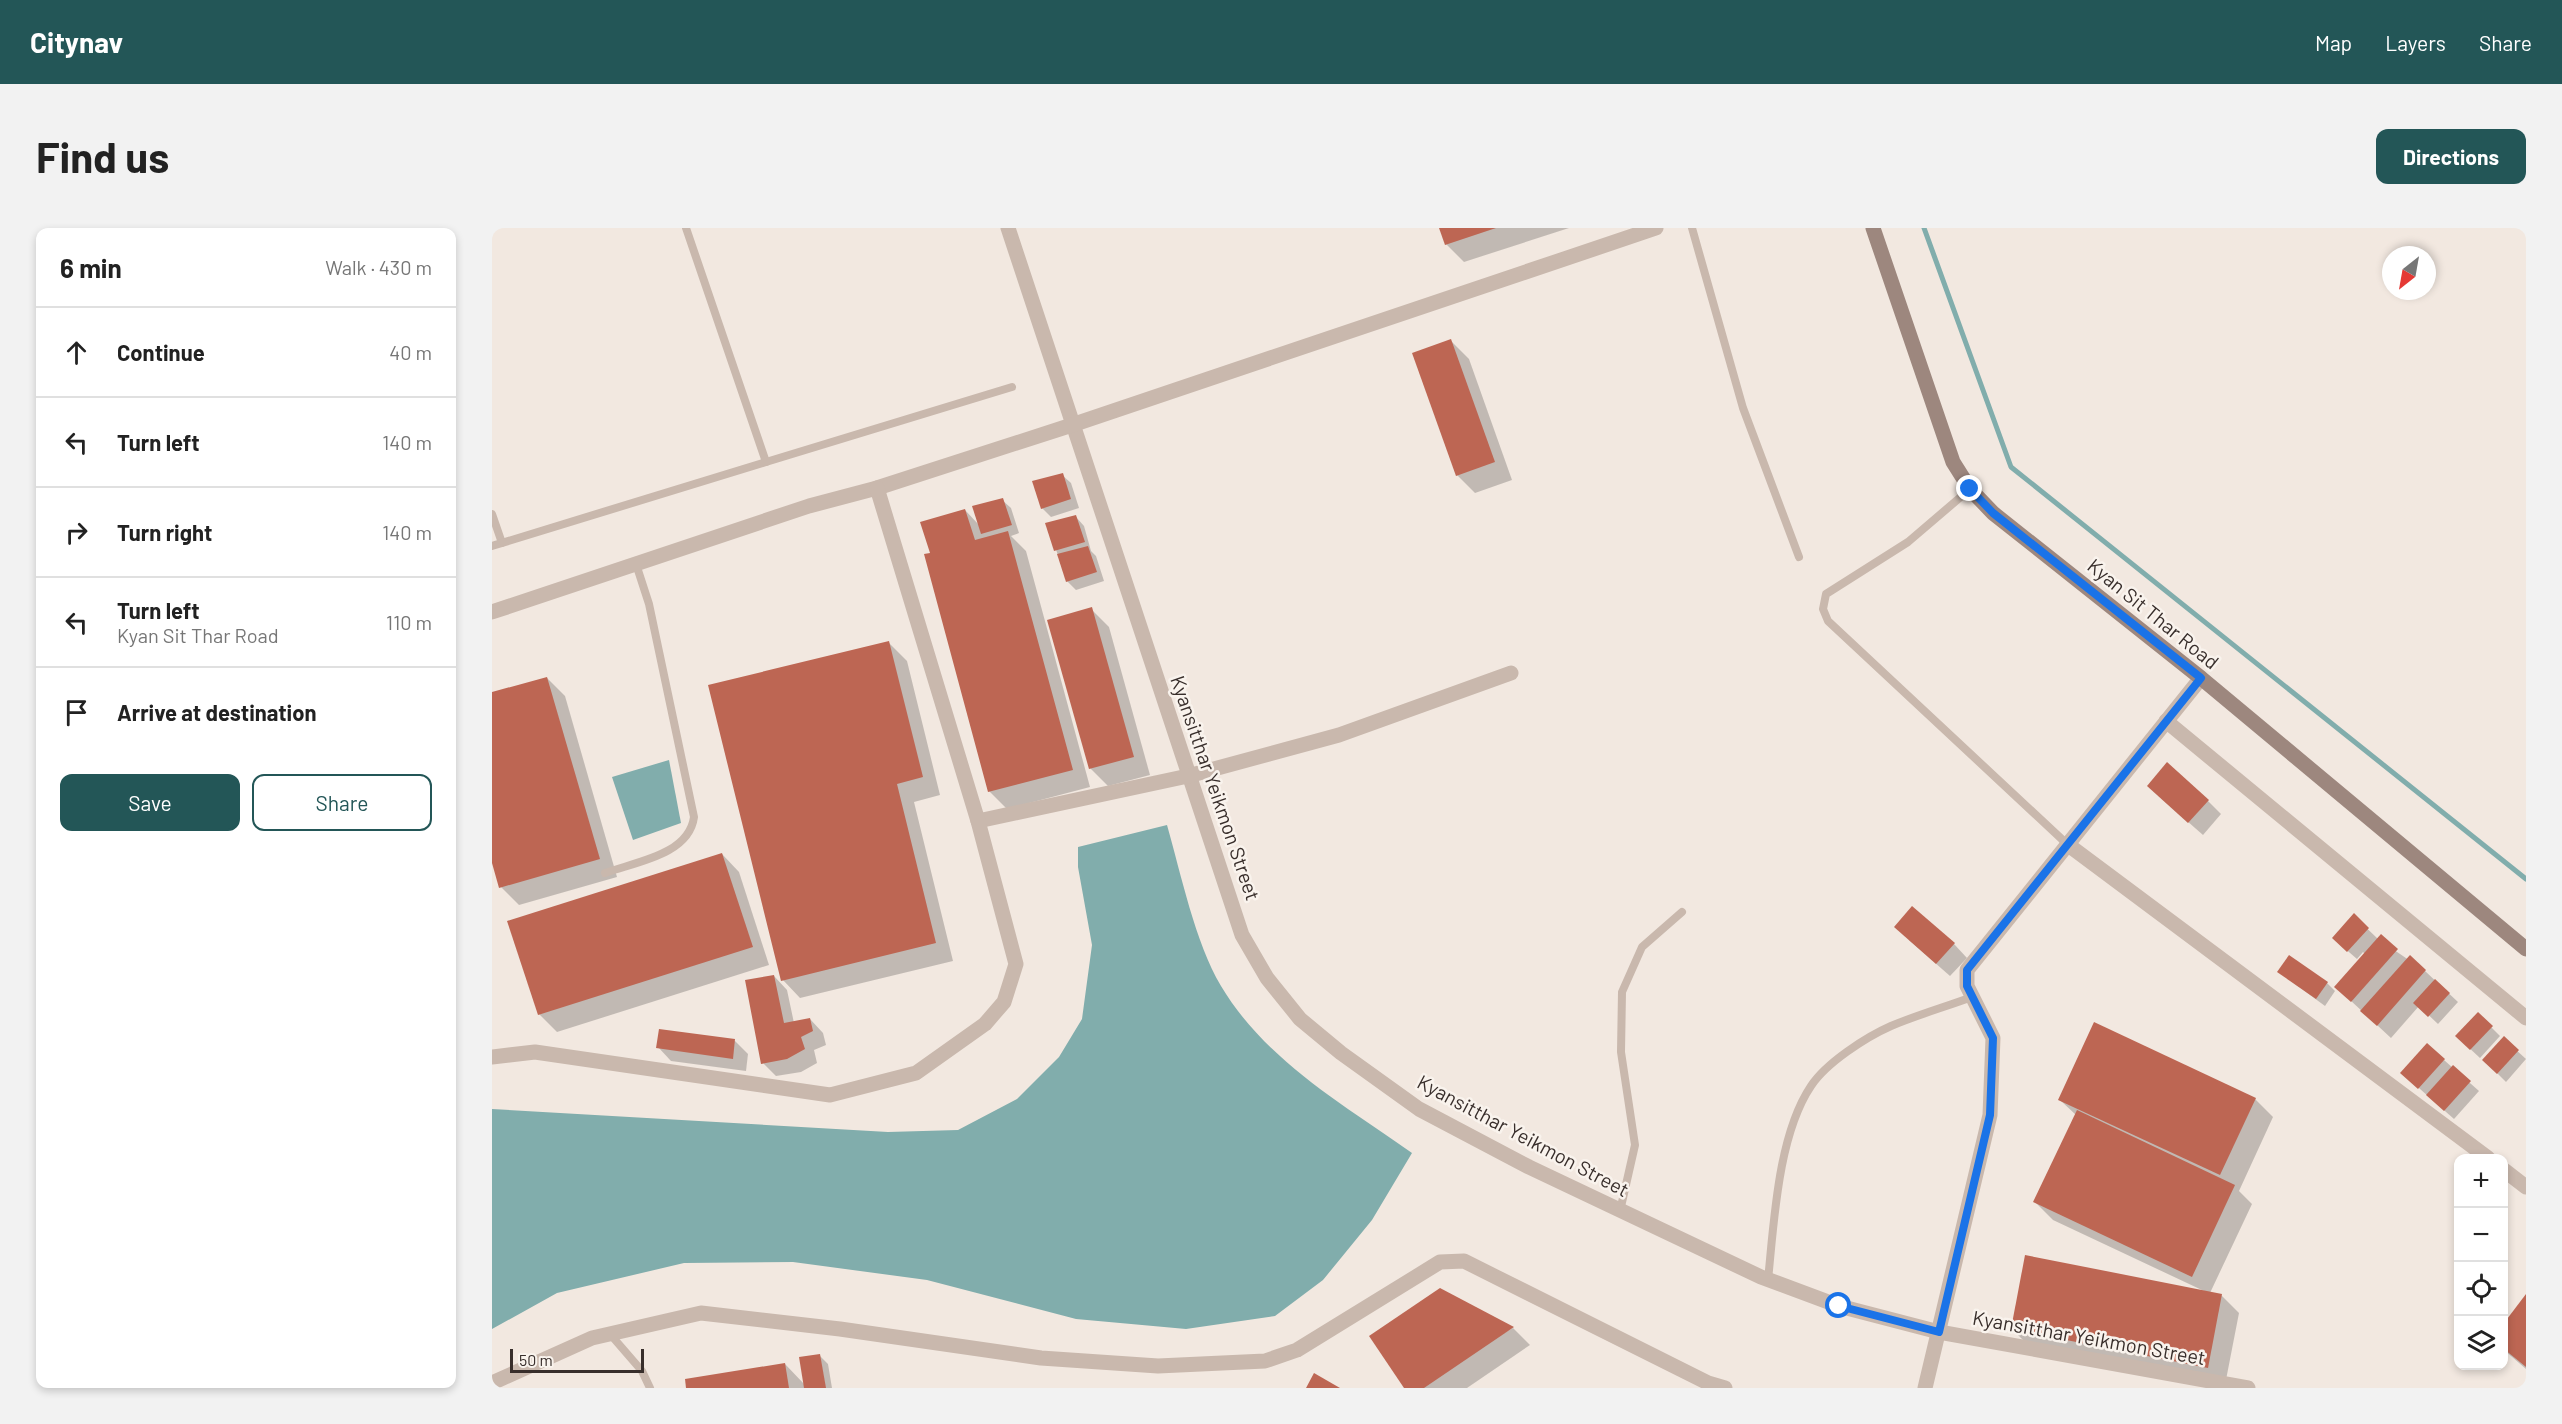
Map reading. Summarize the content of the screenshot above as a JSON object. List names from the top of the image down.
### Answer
{
  "streets": {
    "main road": ["Kyan Sit Thar Road"],
    "street": ["Kyansitthar Yeikmon Street"]
  },
  "scale_bar": "50 m",
  "north": "bottom left",
  "page": {
    "header": "Citynav",
    "nav": ["Map", "Layers", "Share"],
    "buttons": [
      "Directions",
      ["Save", "Share"]
    ],
    "title": "Find us",
    "heading": ["6 min", "Walk · 430 m"],
    "list": [
      ["Continue", "40 m"],
      ["Turn left", "140 m"],
      ["Turn right", "140 m"],
      ["Turn left", "Kyan Sit Thar Road", "110 m"],
      "Arrive at destination"
    ],
    "map_buttons": ["+", "−"],
    "scale": "50 m"
  }
}
